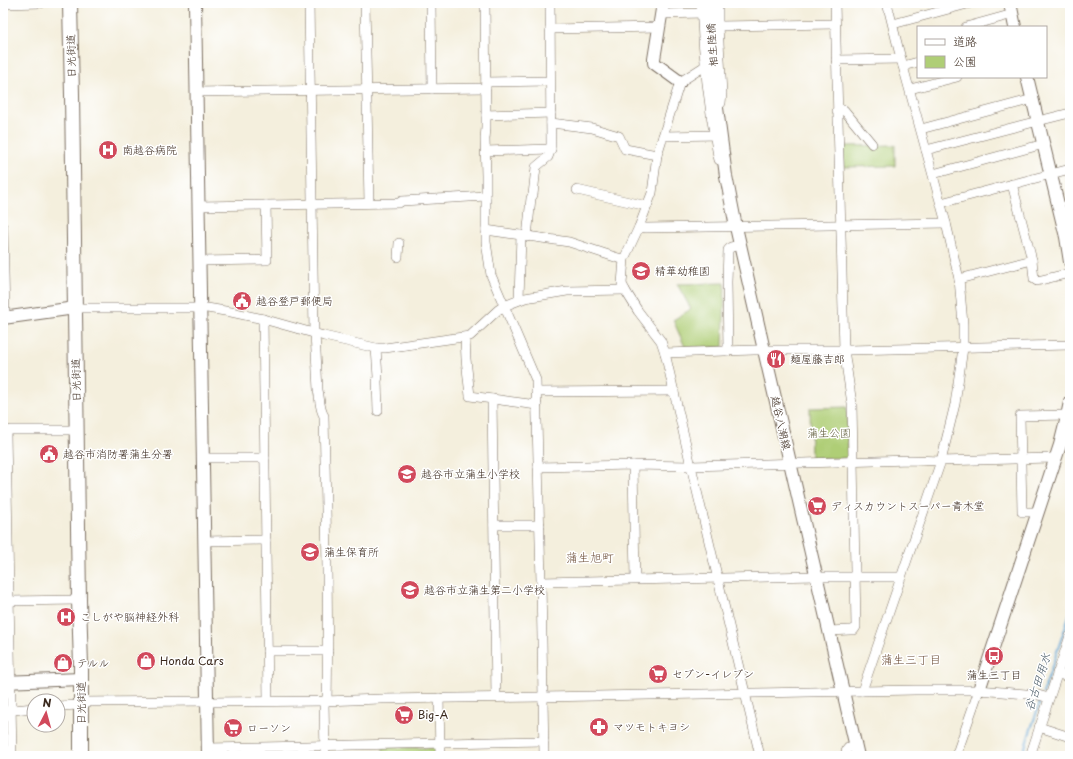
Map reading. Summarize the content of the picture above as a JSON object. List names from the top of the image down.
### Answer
{
  "streets": {
    "main road": ["日光街道"],
    "street": ["相生陸橋", "越谷八潮線"]
  },
  "crossings": [
    ["相生陸橋", "越谷八潮線"]
  ],
  "districts": ["蒲生旭町", "蒲生三丁目"],
  "water": ["谷古田用水"],
  "parks": ["蒲生公園"],
  "places": {
    "hospital": ["南越谷病院", "こしがや脳神経外科"],
    "school or university": [
      "精華幼稚園",
      "越谷市立蒲生小学校",
      "蒲生保育所",
      "越谷市立蒲生第二小学校"
    ],
    "public building": ["越谷登戸郵便局", "越谷市消防署蒲生分署"],
    "restaurant": ["麺屋藤吉郎"],
    "supermarket": [
      "ディスカウントスーパー青木堂",
      "セブン-イレブン",
      "Big-A",
      "ローソン"
    ],
    "bus stop": ["蒲生三丁目"],
    "shop": ["Honda Cars", "テルル"],
    "pharmacy": ["マツモトキヨシ"]
  },
  "legend": ["道路", "公園"],
  "north": "top"
}
